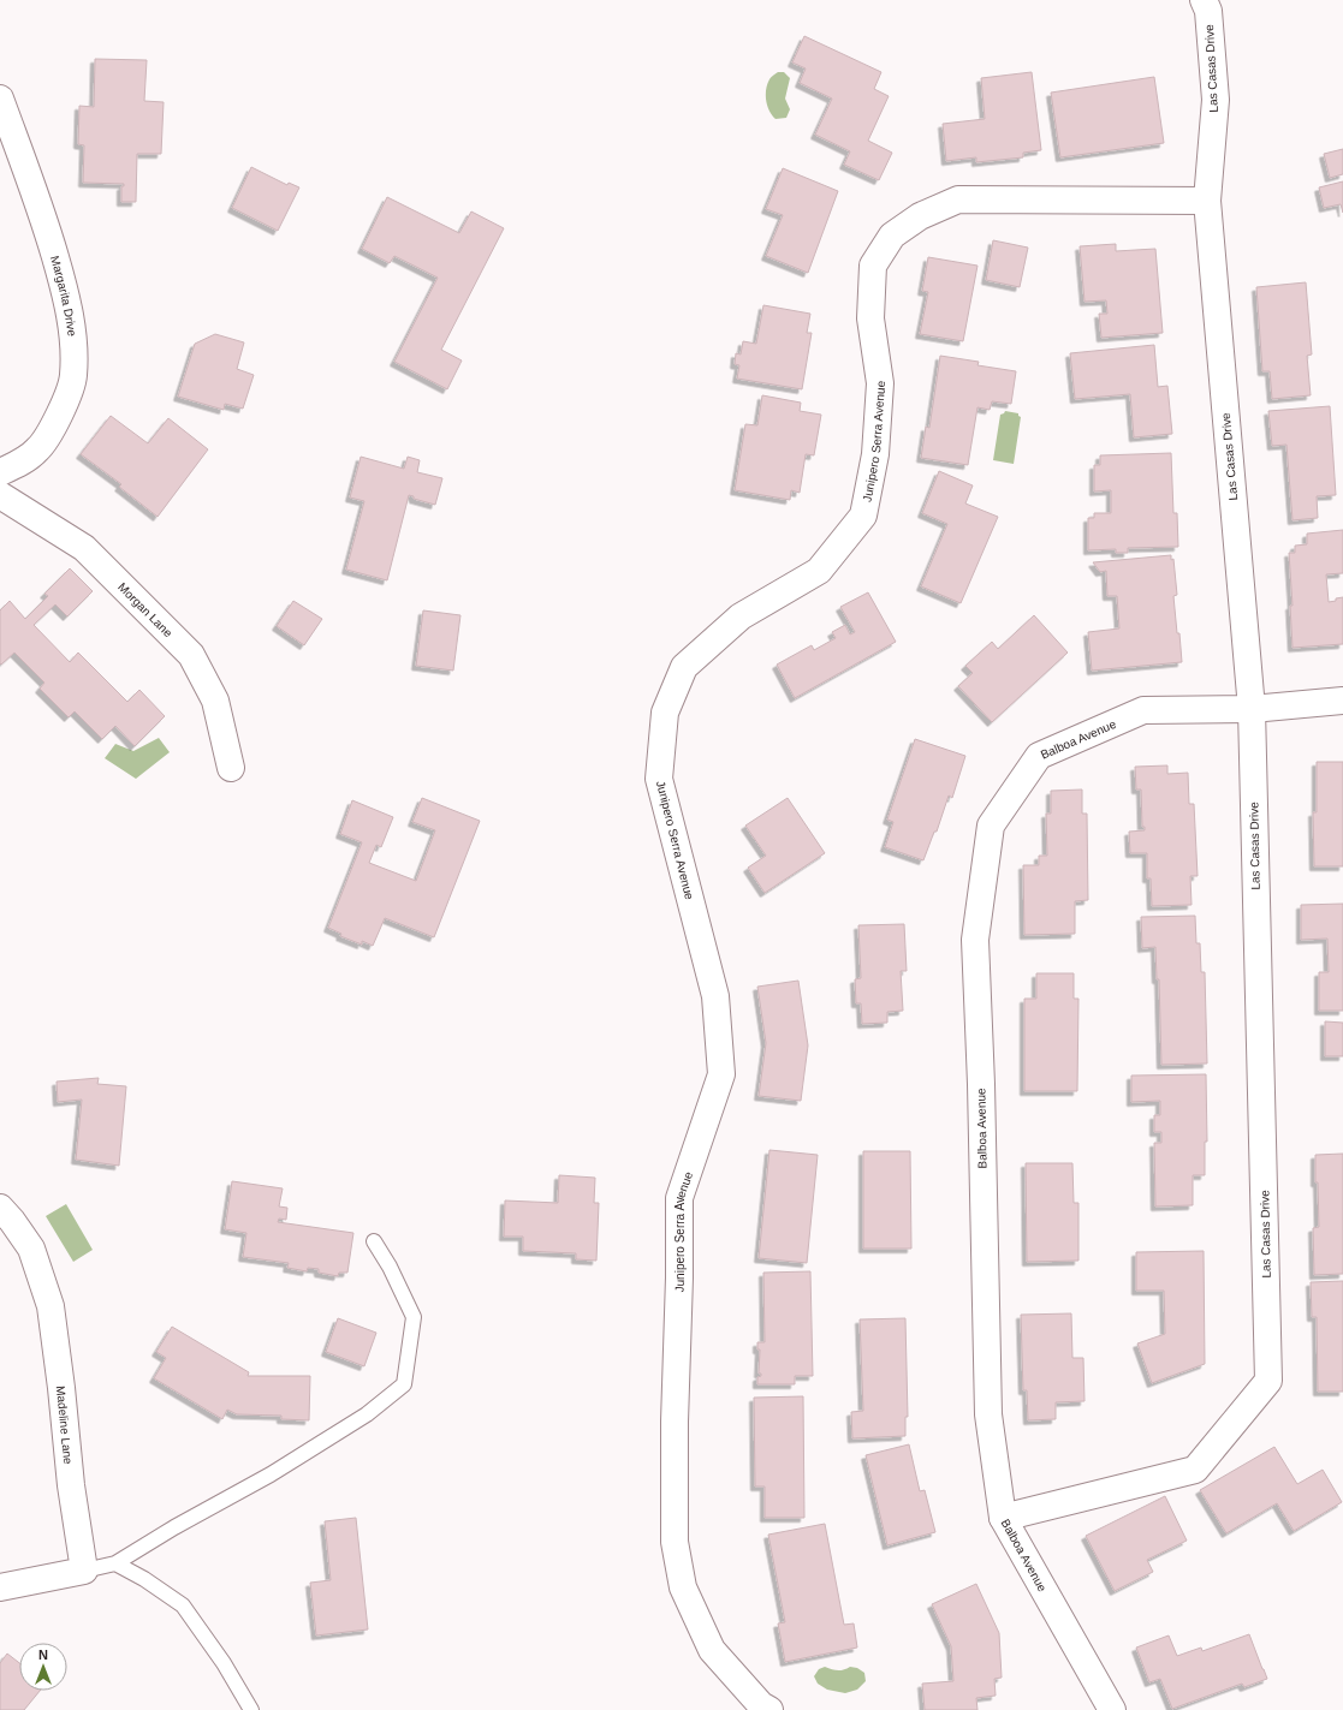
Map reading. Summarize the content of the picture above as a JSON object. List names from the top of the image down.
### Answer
{
  "streets": {
    "street": [
      "Las Casas Drive",
      "Margarita Drive",
      "Junipero Serra Avenue",
      "Morgan Lane",
      "Balboa Avenue",
      "Madeline Lane"
    ]
  },
  "crossings": [
    ["Las Casas Drive", "Junipero Serra Avenue"],
    ["Las Casas Drive", "Balboa Avenue"]
  ],
  "north": "top"
}
